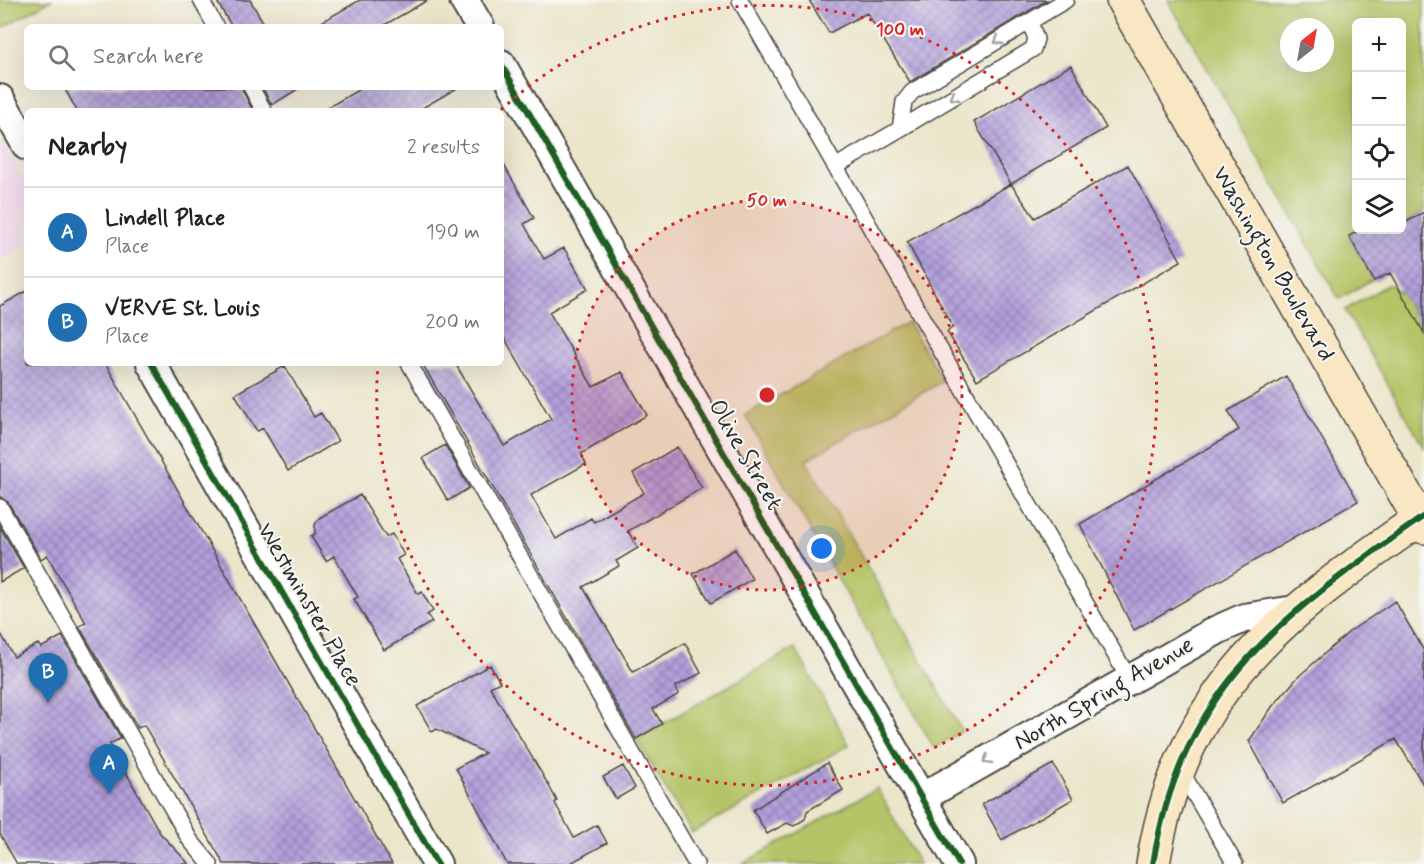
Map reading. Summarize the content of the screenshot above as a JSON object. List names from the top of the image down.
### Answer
{
  "streets": {
    "main road": ["Washington Boulevard", "North Spring Avenue"],
    "street": ["Olive Street", "Westminster Place"]
  },
  "crossings": [
    ["Washington Boulevard", "North Spring Avenue"],
    ["Olive Street", "North Spring Avenue"]
  ],
  "north": "top right",
  "page": {
    "map_buttons": ["+", "−"],
    "search": "Search here",
    "heading": ["Nearby", "2 results"],
    "list": [
      {
        "mark": "A",
        "name": "Lindell Place",
        "note": "Place",
        "value": "190 m"
      },
      {
        "mark": "B",
        "name": "VERVE St. Louis",
        "note": "Place",
        "value": "200 m"
      }
    ],
    "pins": ["B", "A"]
  },
  "rings": ["100 m", "50 m"]
}
